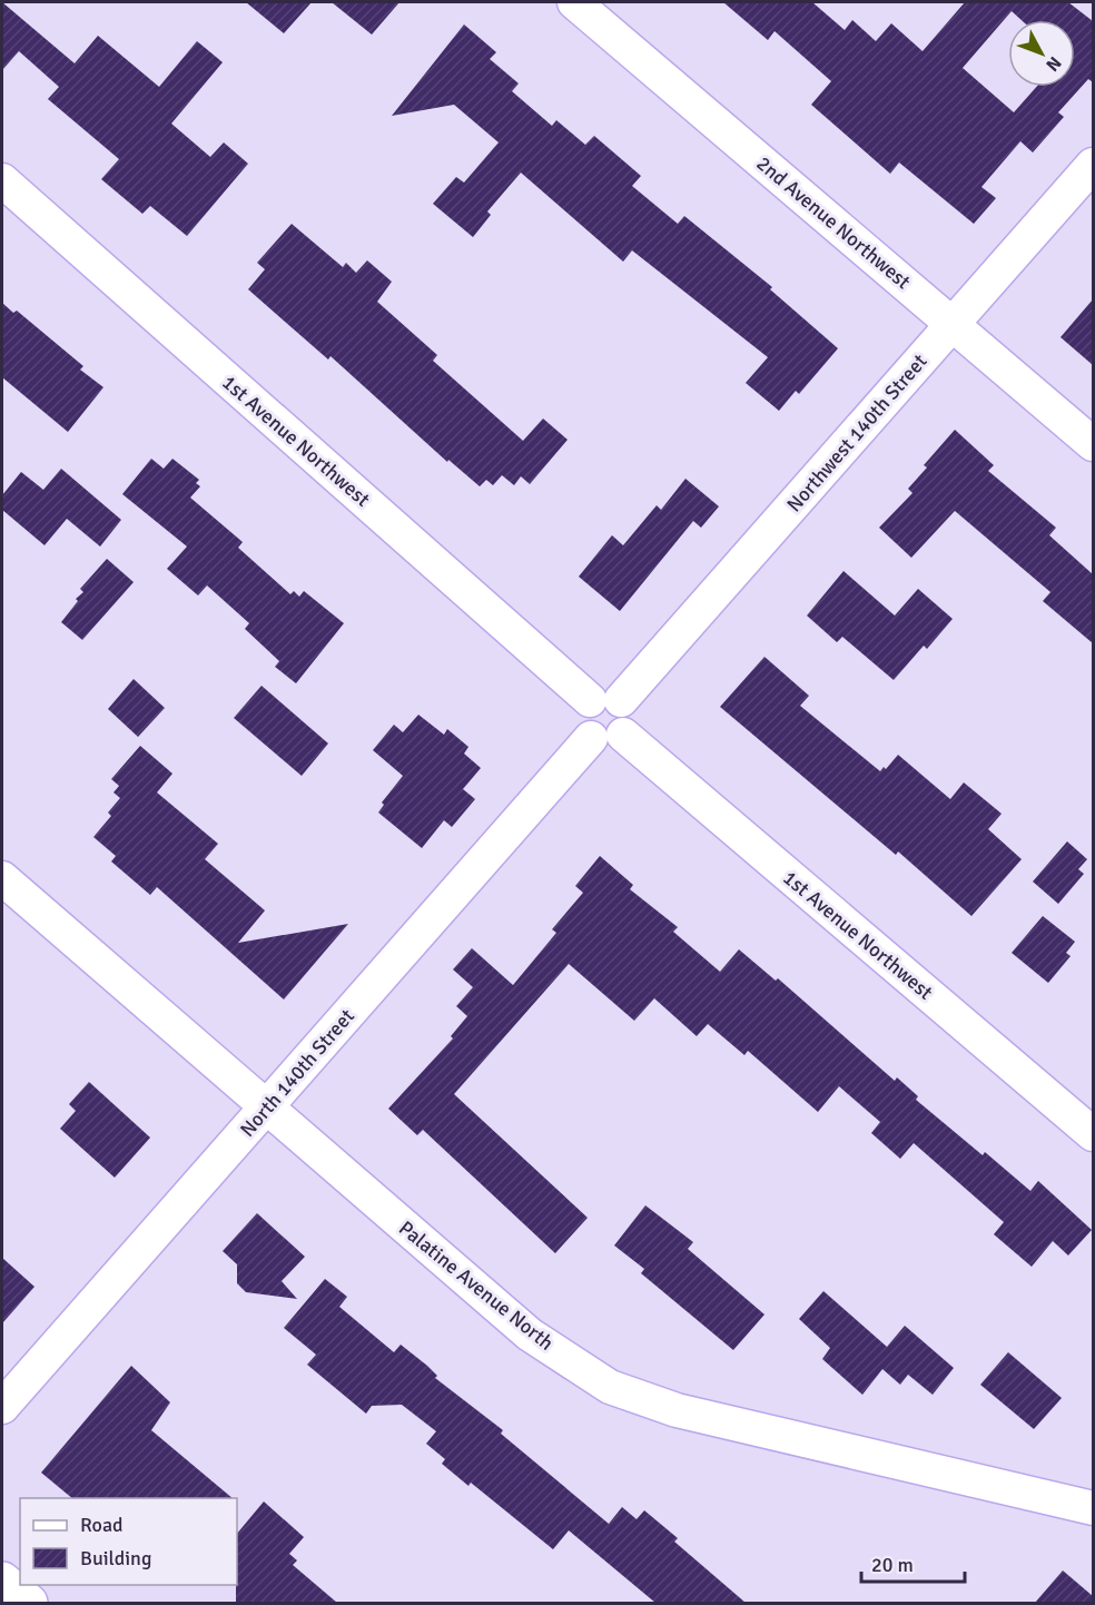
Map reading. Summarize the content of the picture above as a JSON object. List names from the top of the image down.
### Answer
{
  "streets": {
    "street": [
      "2nd Avenue Northwest",
      "Northwest 140th Street",
      "1st Avenue Northwest",
      "North 140th Street",
      "Palatine Avenue North"
    ]
  },
  "crossings": [
    ["2nd Avenue Northwest", "Northwest 140th Street"],
    ["Northwest 140th Street", "1st Avenue Northwest"],
    ["1st Avenue Northwest", "North 140th Street"],
    ["North 140th Street", "Palatine Avenue North"]
  ],
  "legend": ["Road", "Building"],
  "scale_bar": "20 m",
  "north": "bottom right"
}
